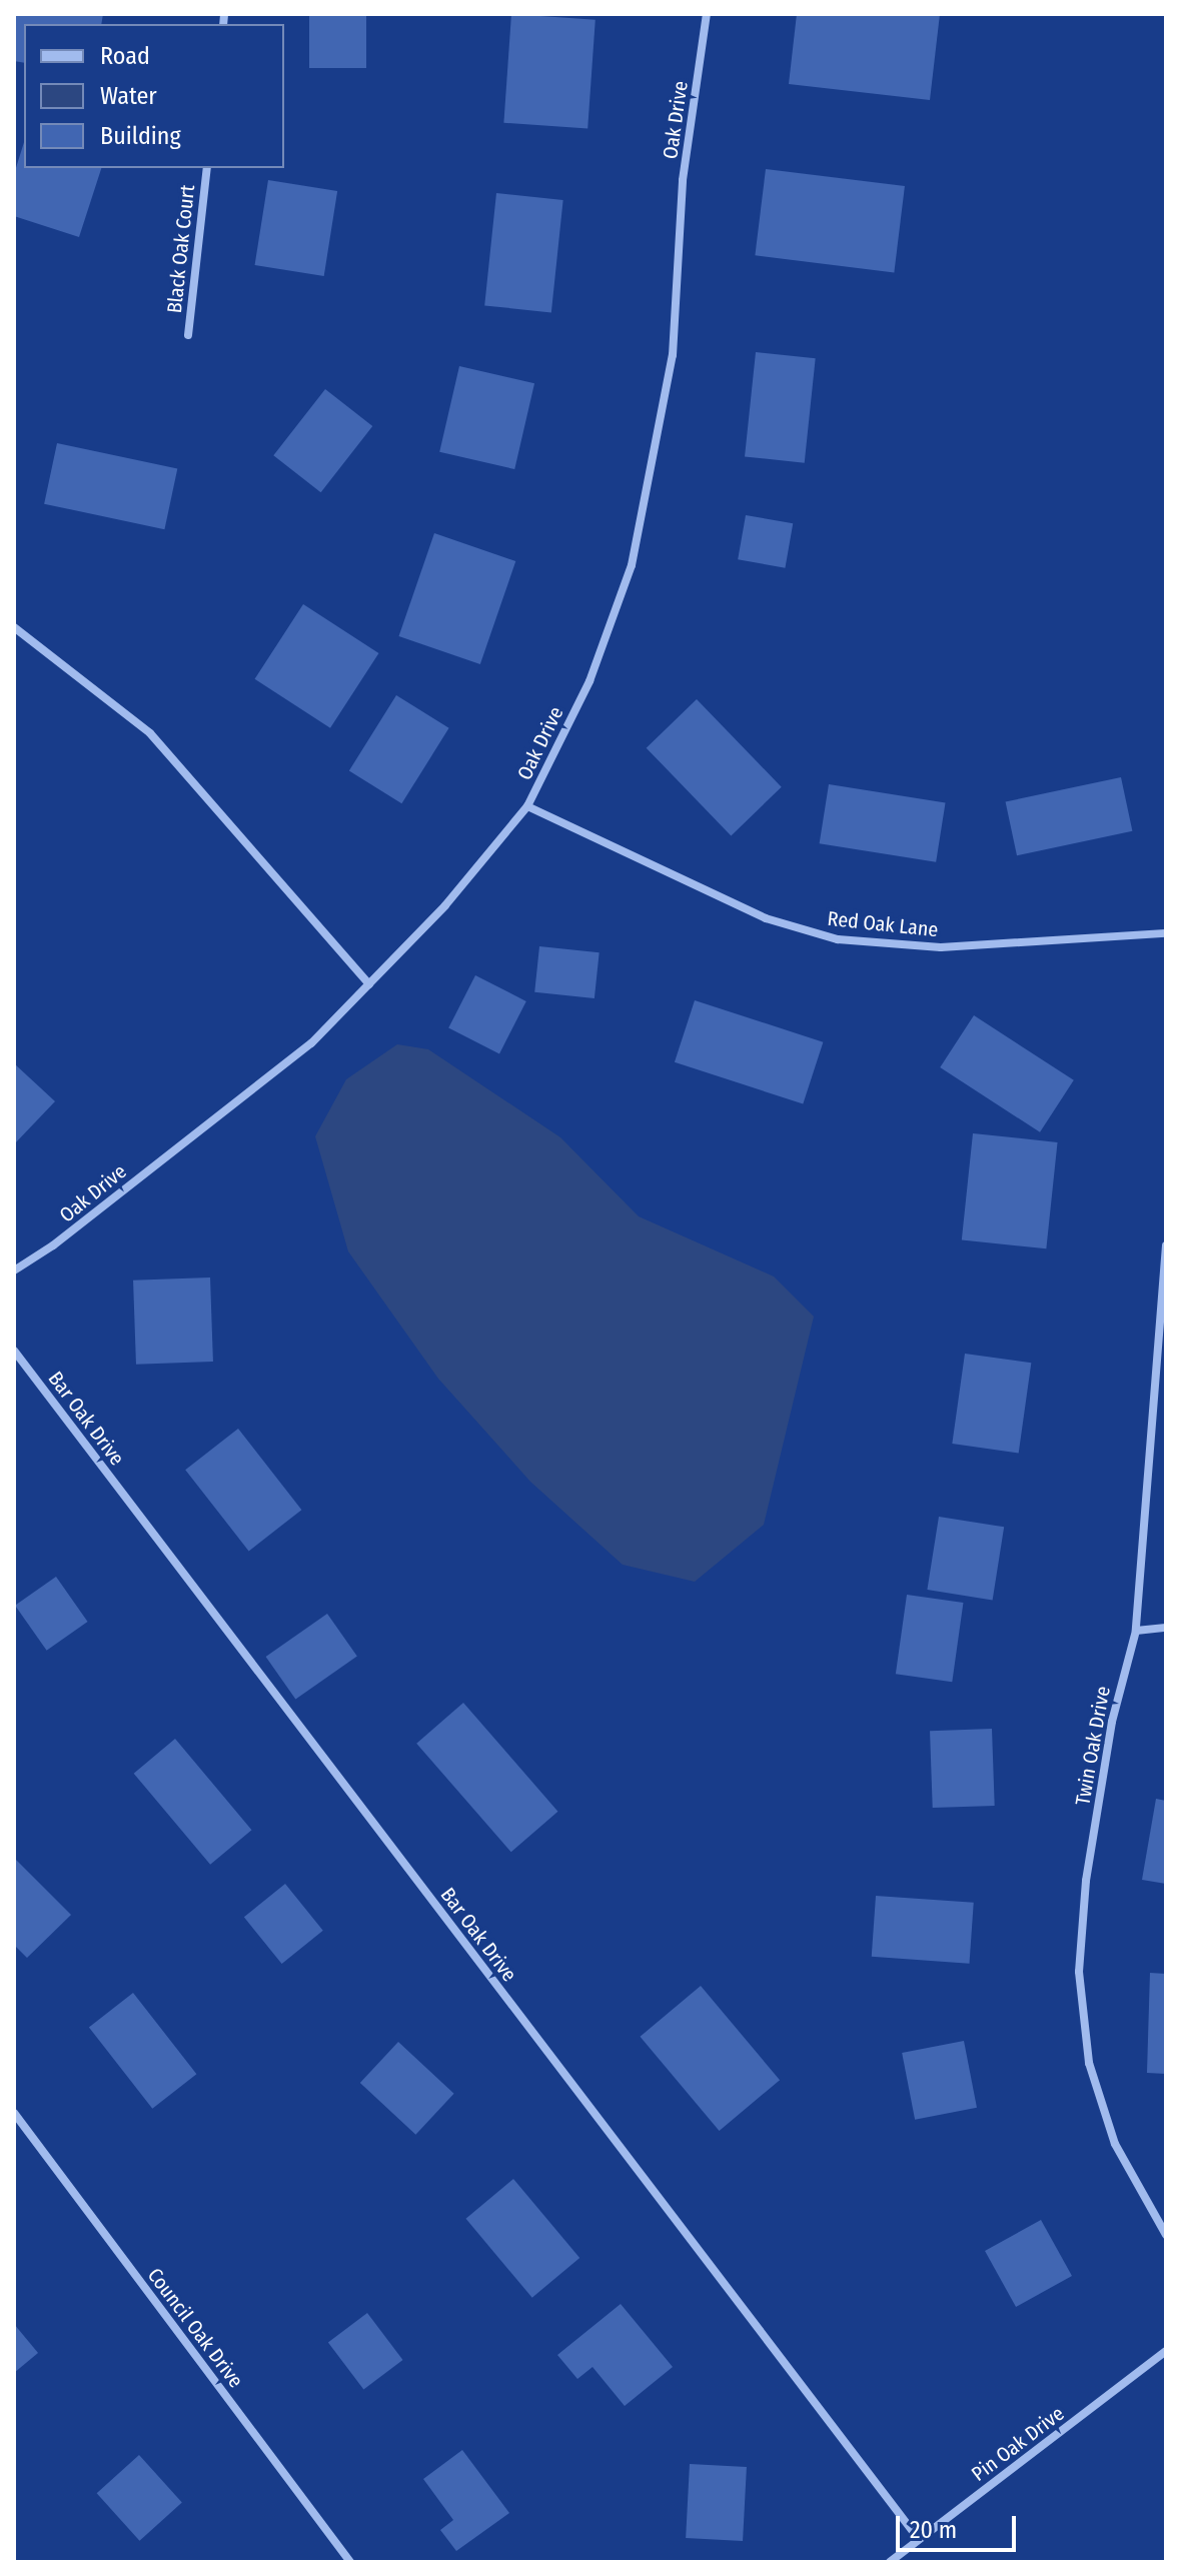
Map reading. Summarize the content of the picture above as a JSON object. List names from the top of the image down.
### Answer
{
  "streets": {
    "street": [
      "Oak Drive",
      "Black Oak Court",
      "Red Oak Lane",
      "Bar Oak Drive",
      "Twin Oak Drive",
      "Council Oak Drive",
      "Pin Oak Drive"
    ]
  },
  "crossings": [
    ["Oak Drive", "Red Oak Lane"],
    ["Bar Oak Drive", "Pin Oak Drive"]
  ],
  "legend": ["Road", "Water", "Building"],
  "scale_bar": "20 m"
}
